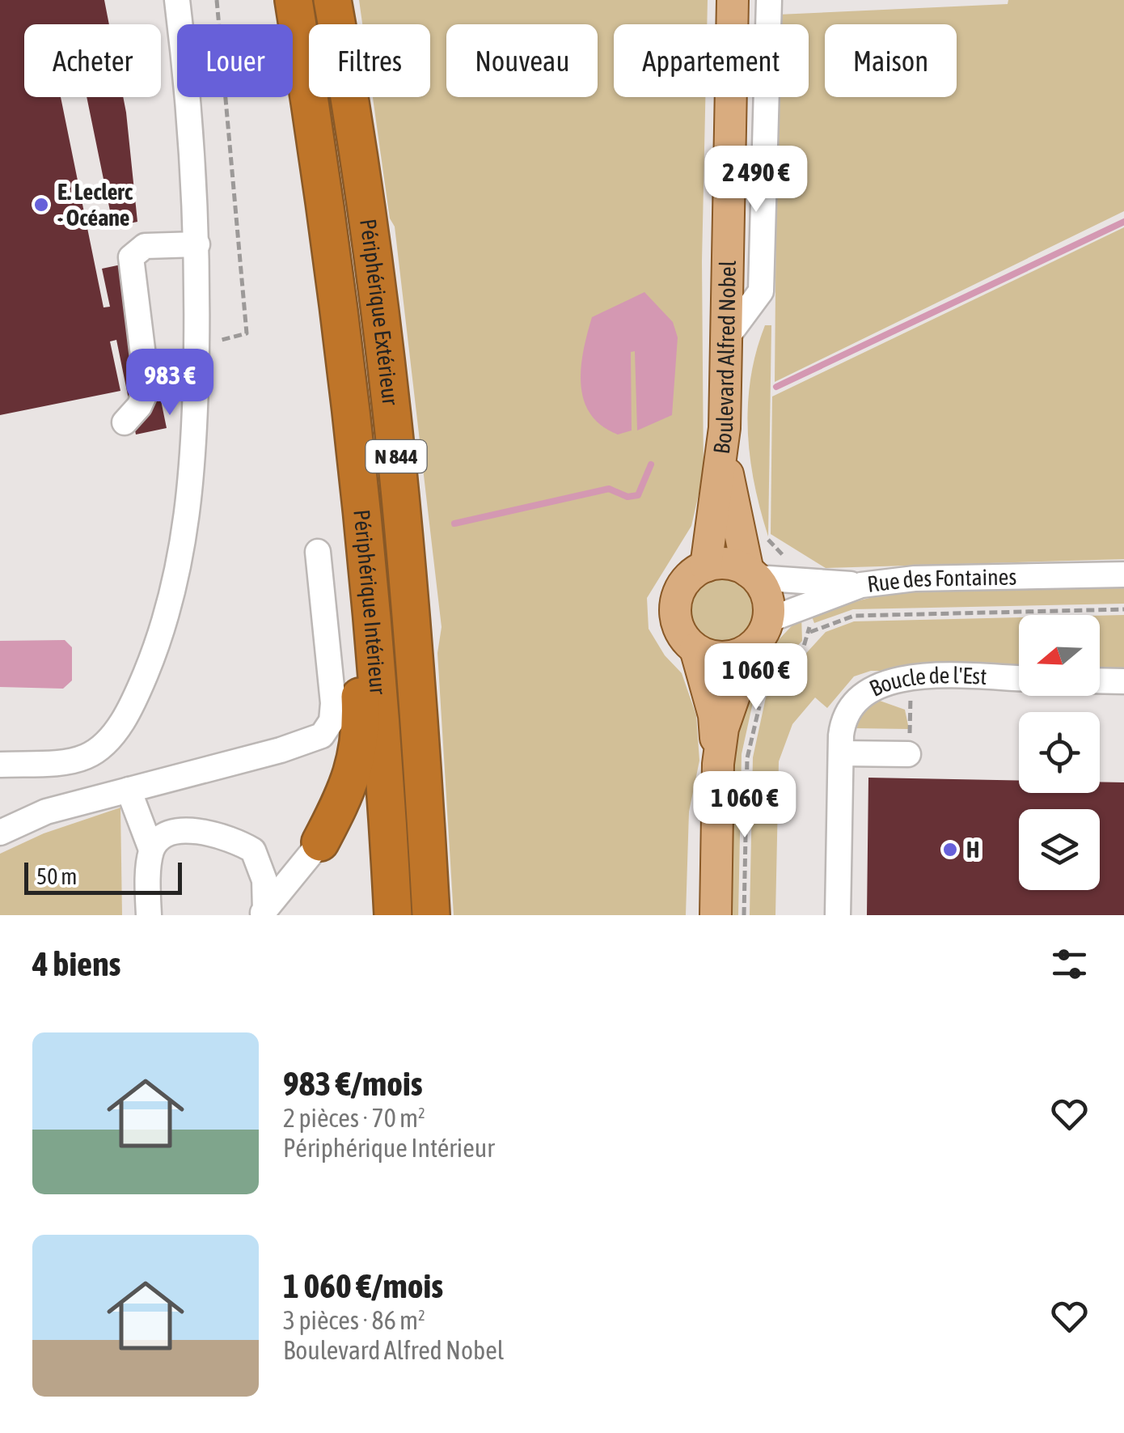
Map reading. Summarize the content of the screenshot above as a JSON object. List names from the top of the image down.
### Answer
{
  "streets": {
    "highway": ["Périphérique Extérieur", "N 844", "Périphérique Intérieur"],
    "main road": ["Boulevard Alfred Nobel"],
    "street": ["Rue des Fontaines", "Boucle de l'Est"]
  },
  "crossings": [
    ["Boulevard Alfred Nobel", "Rue des Fontaines"]
  ],
  "places": ["E. Leclerc - Océane", "H"],
  "scale_bar": "50 m",
  "north": "left",
  "page": {
    "chip": [
      "Acheter",
      "Louer",
      "Filtres",
      "Nouveau",
      "Appartement",
      "Maison"
    ],
    "price": [
      "2 490 €",
      "983 €",
      "1 060 €",
      "1 060 €"
    ],
    "scale": "50 m",
    "heading": "4 biens",
    "list": [
      {
        "name": "983 €/mois",
        "note": "2 pièces · 70 m² · Périphérique Intérieur"
      },
      {
        "name": "1 060 €/mois",
        "note": "3 pièces · 86 m² · Boulevard Alfred Nobel"
      }
    ]
  }
}
